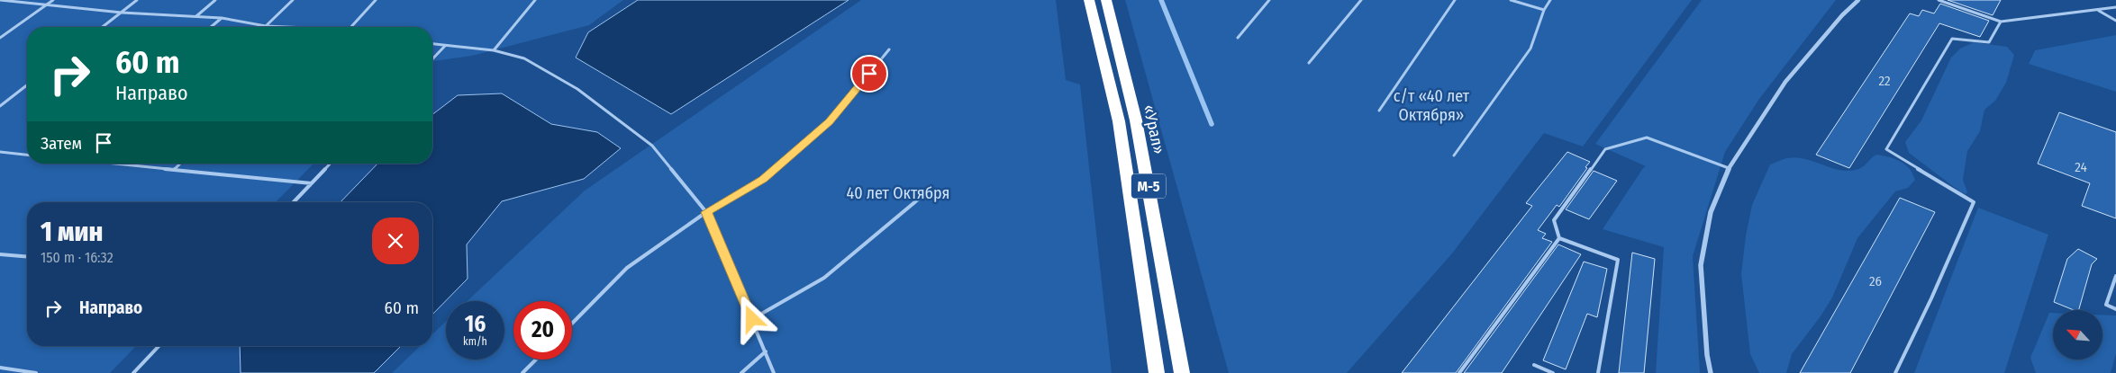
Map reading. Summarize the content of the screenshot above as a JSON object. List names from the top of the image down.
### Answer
{
  "streets": {
    "highway": ["«Урал»", "М-5"]
  },
  "parks": ["с/т «40 лет Октября»", "40 лет Октября"],
  "house_numbers": ["22", "24", "26"],
  "north": "top left",
  "page": {
    "turn": ["60 m", "Направо"],
    "then": "Затем",
    "heading": ["1 мин", "150 m · 16:32"],
    "list": [
      {
        "name": "Направо",
        "value": "60 m"
      }
    ],
    "speed": "16 km/h",
    "limit": "20"
  }
}
